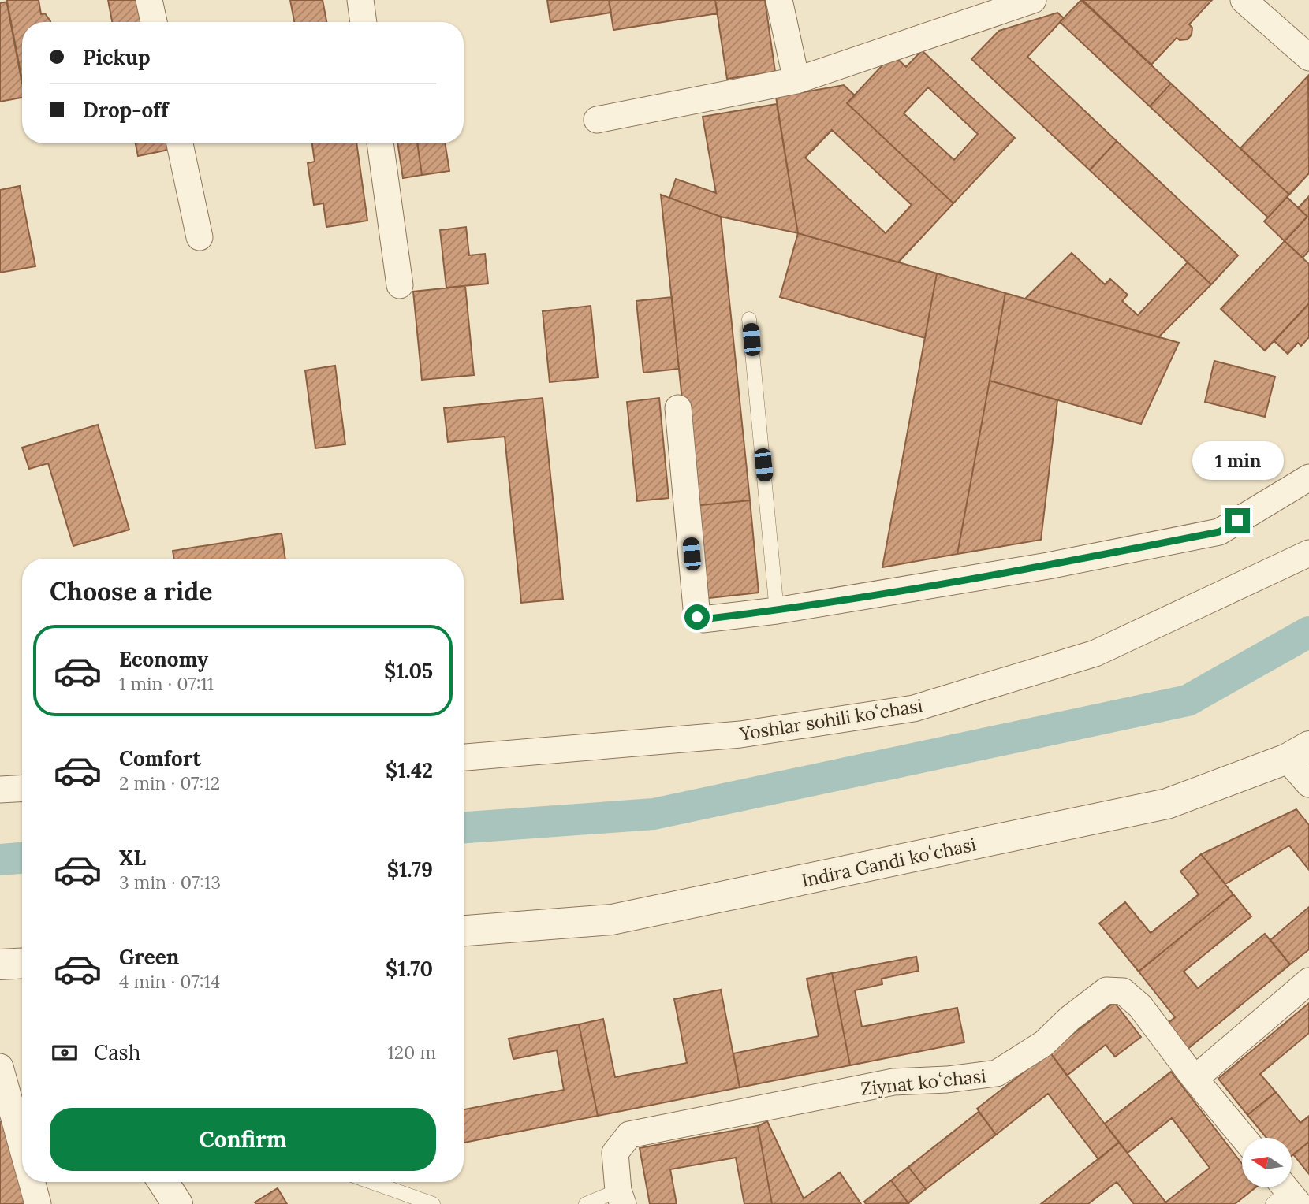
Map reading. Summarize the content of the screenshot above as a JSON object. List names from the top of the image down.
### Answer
{
  "streets": {
    "street": ["Yoshlar sohili koʻchasi", "Indira Gandi koʻchasi", "Ziynat koʻchasi"]
  },
  "north": "left",
  "page": {
    "banner": ["Pickup", "Drop-off"],
    "bubble": "1 min",
    "heading": "Choose a ride",
    "list": [
      {
        "name": "Economy",
        "note": "1 min · 07:11",
        "value": "$1.05"
      },
      {
        "name": "Comfort",
        "note": "2 min · 07:12",
        "value": "$1.42"
      },
      {
        "name": "XL",
        "note": "3 min · 07:13",
        "value": "$1.79"
      },
      {
        "name": "Green",
        "note": "4 min · 07:14",
        "value": "$1.70"
      }
    ],
    "pay": ["Cash", "120 m"],
    "buttons": "Confirm"
  }
}
